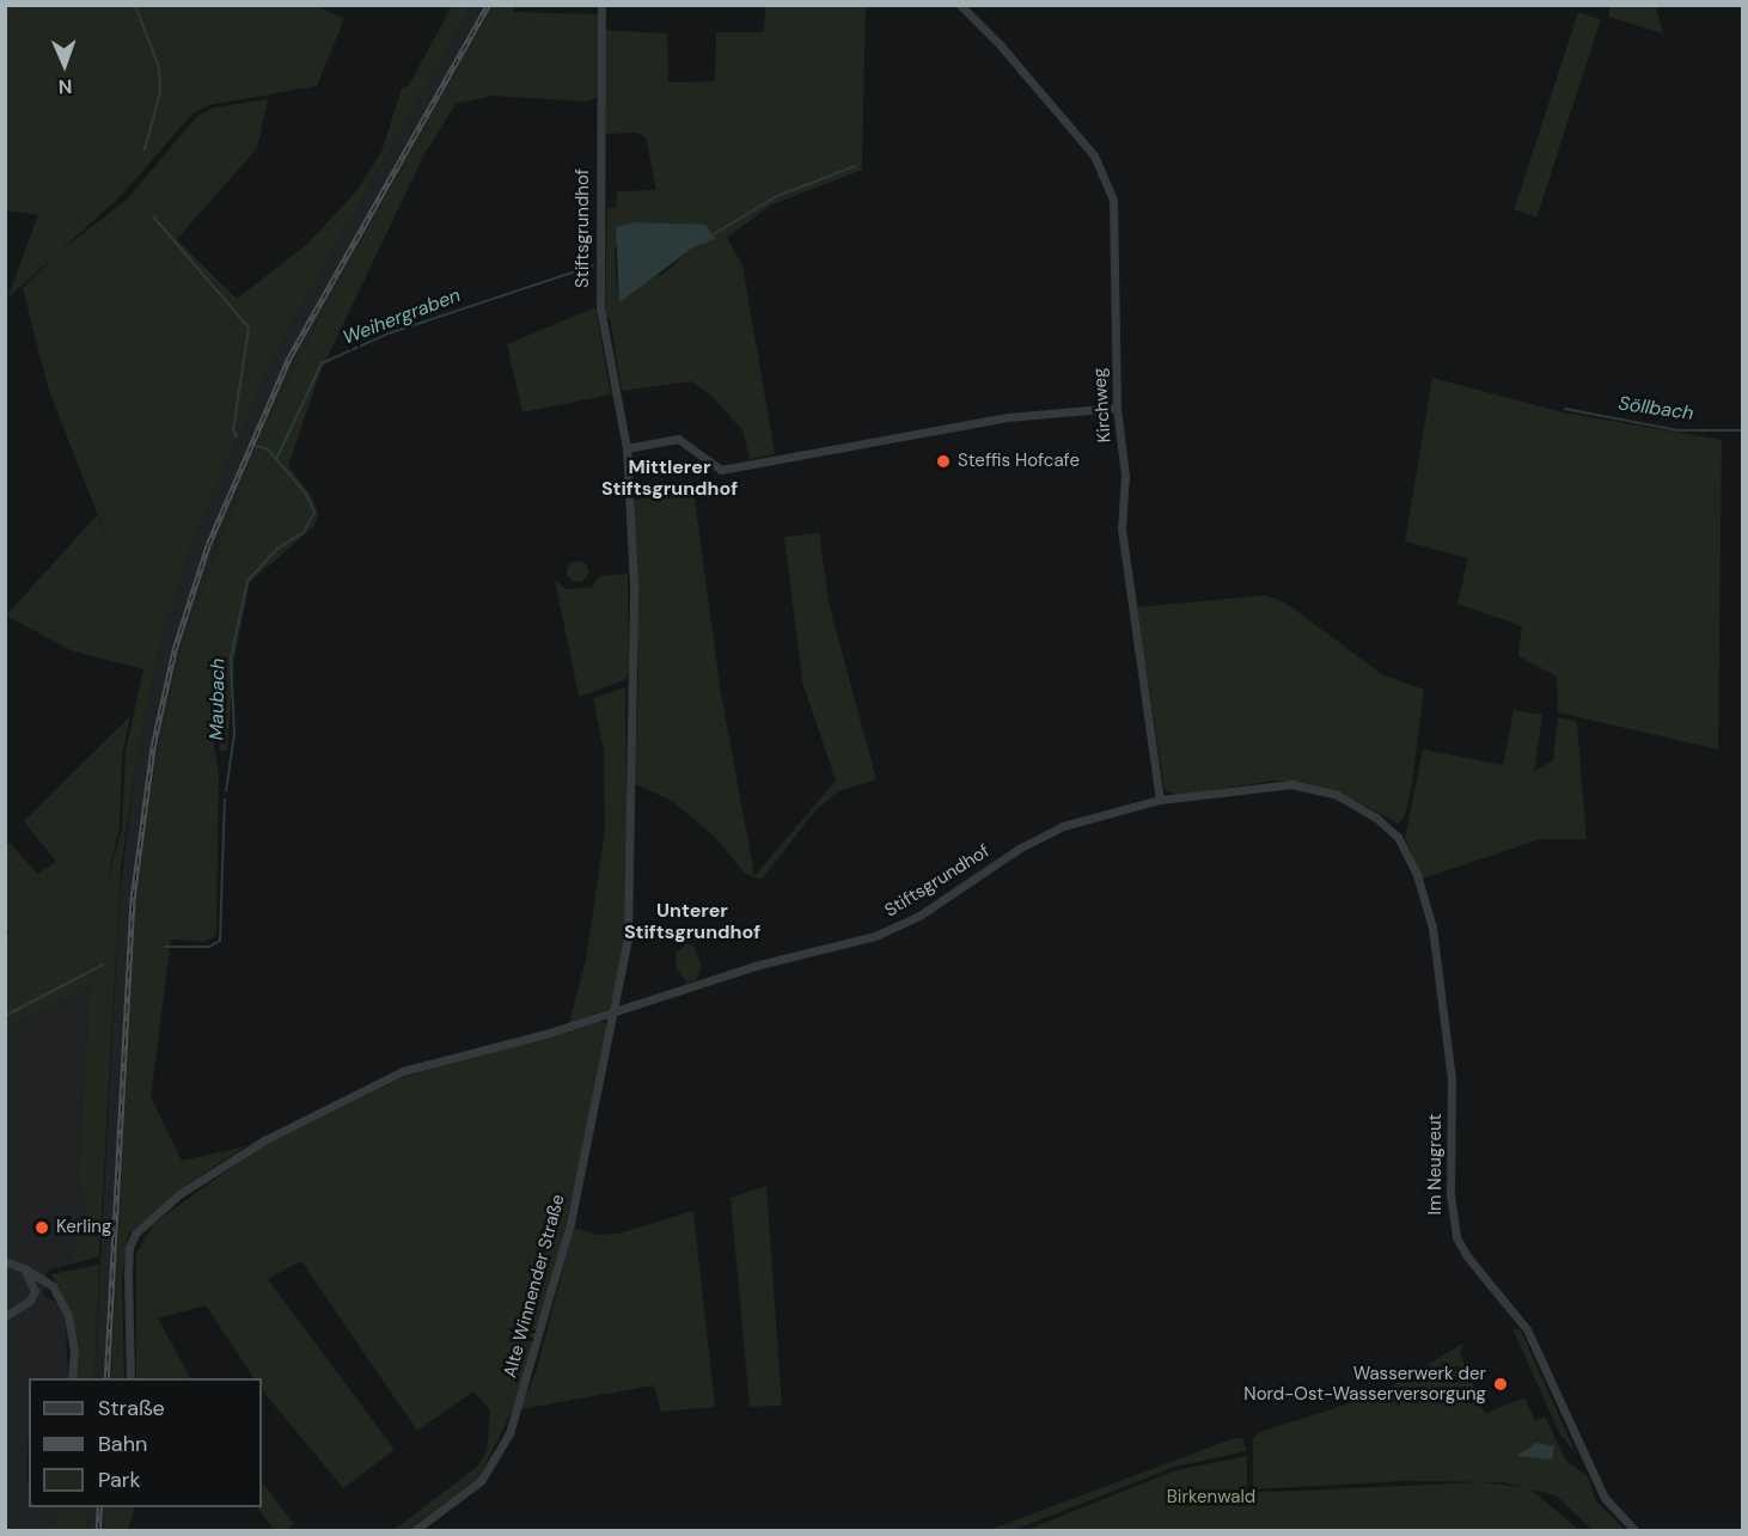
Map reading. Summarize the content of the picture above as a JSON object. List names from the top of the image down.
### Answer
{
  "streets": {
    "street": [
      "Stiftsgrundhof",
      "Kirchweg",
      "Im Neugreut",
      "Alte Winnender Straße"
    ]
  },
  "crossings": [
    ["Stiftsgrundhof", "Kirchweg"],
    ["Stiftsgrundhof", "Im Neugreut"],
    ["Stiftsgrundhof", "Alte Winnender Straße"]
  ],
  "districts": ["Mittlerer Stiftsgrundhof", "Unterer Stiftsgrundhof"],
  "water": ["Weihergraben", "Söllbach", "Maubach"],
  "parks": ["Birkenwald"],
  "places": ["Steffis Hofcafe", "Kerling", "Wasserwerk der Nord-Ost-Wasserversorgung"],
  "legend": ["Straße", "Bahn", "Park"],
  "north": "bottom"
}
